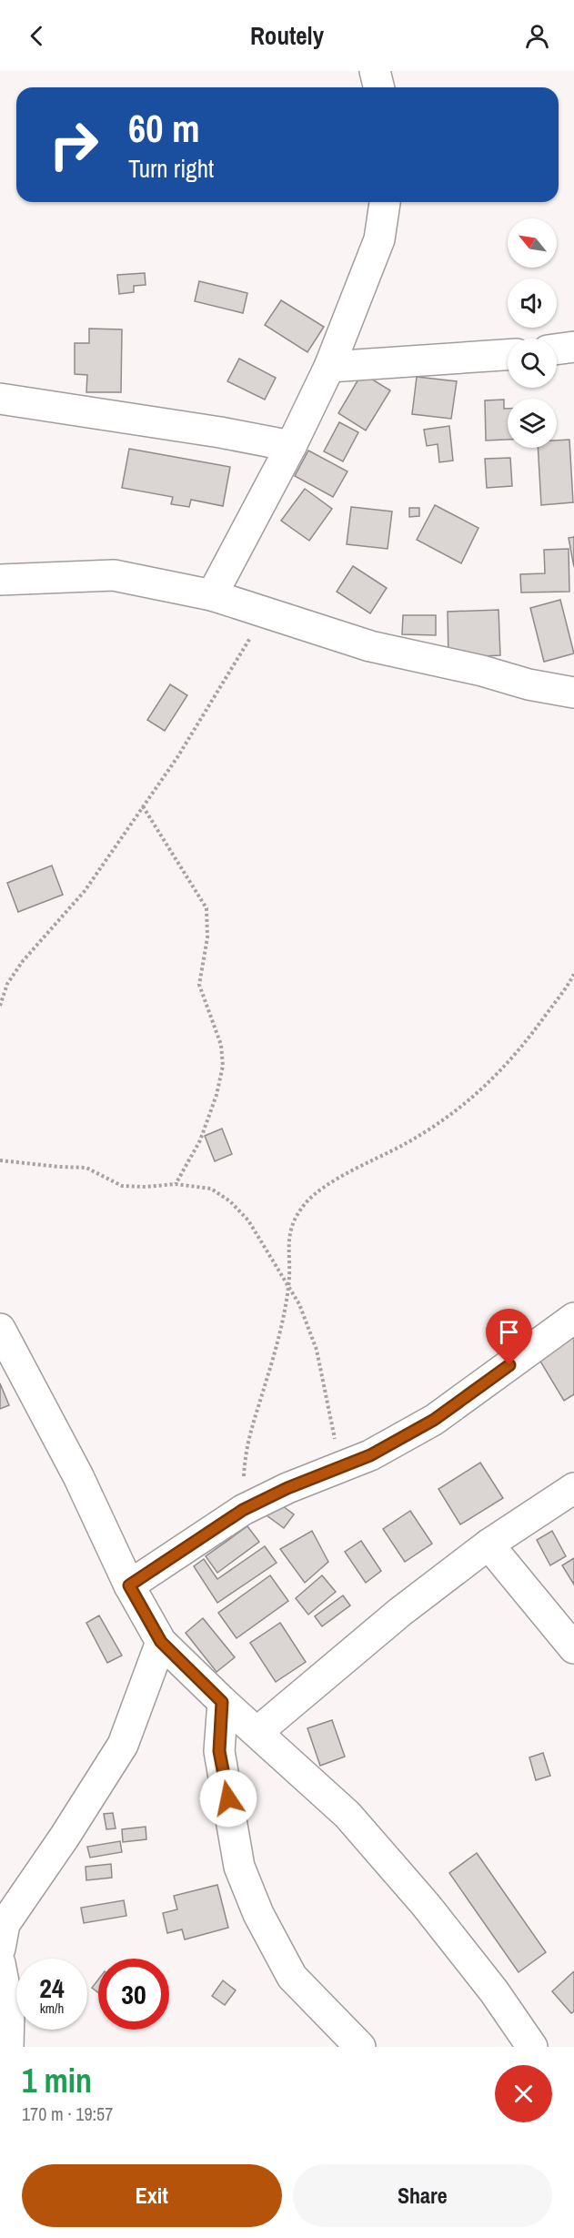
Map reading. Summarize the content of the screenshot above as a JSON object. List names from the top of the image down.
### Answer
{
  "north": "top left",
  "page": {
    "header": "Routely",
    "turn": ["60 m", "Turn right"],
    "speed": "24 km/h",
    "limit": "30",
    "heading": ["1 min", "170 m · 19:57"],
    "buttons": ["Exit", "Share"]
  }
}
